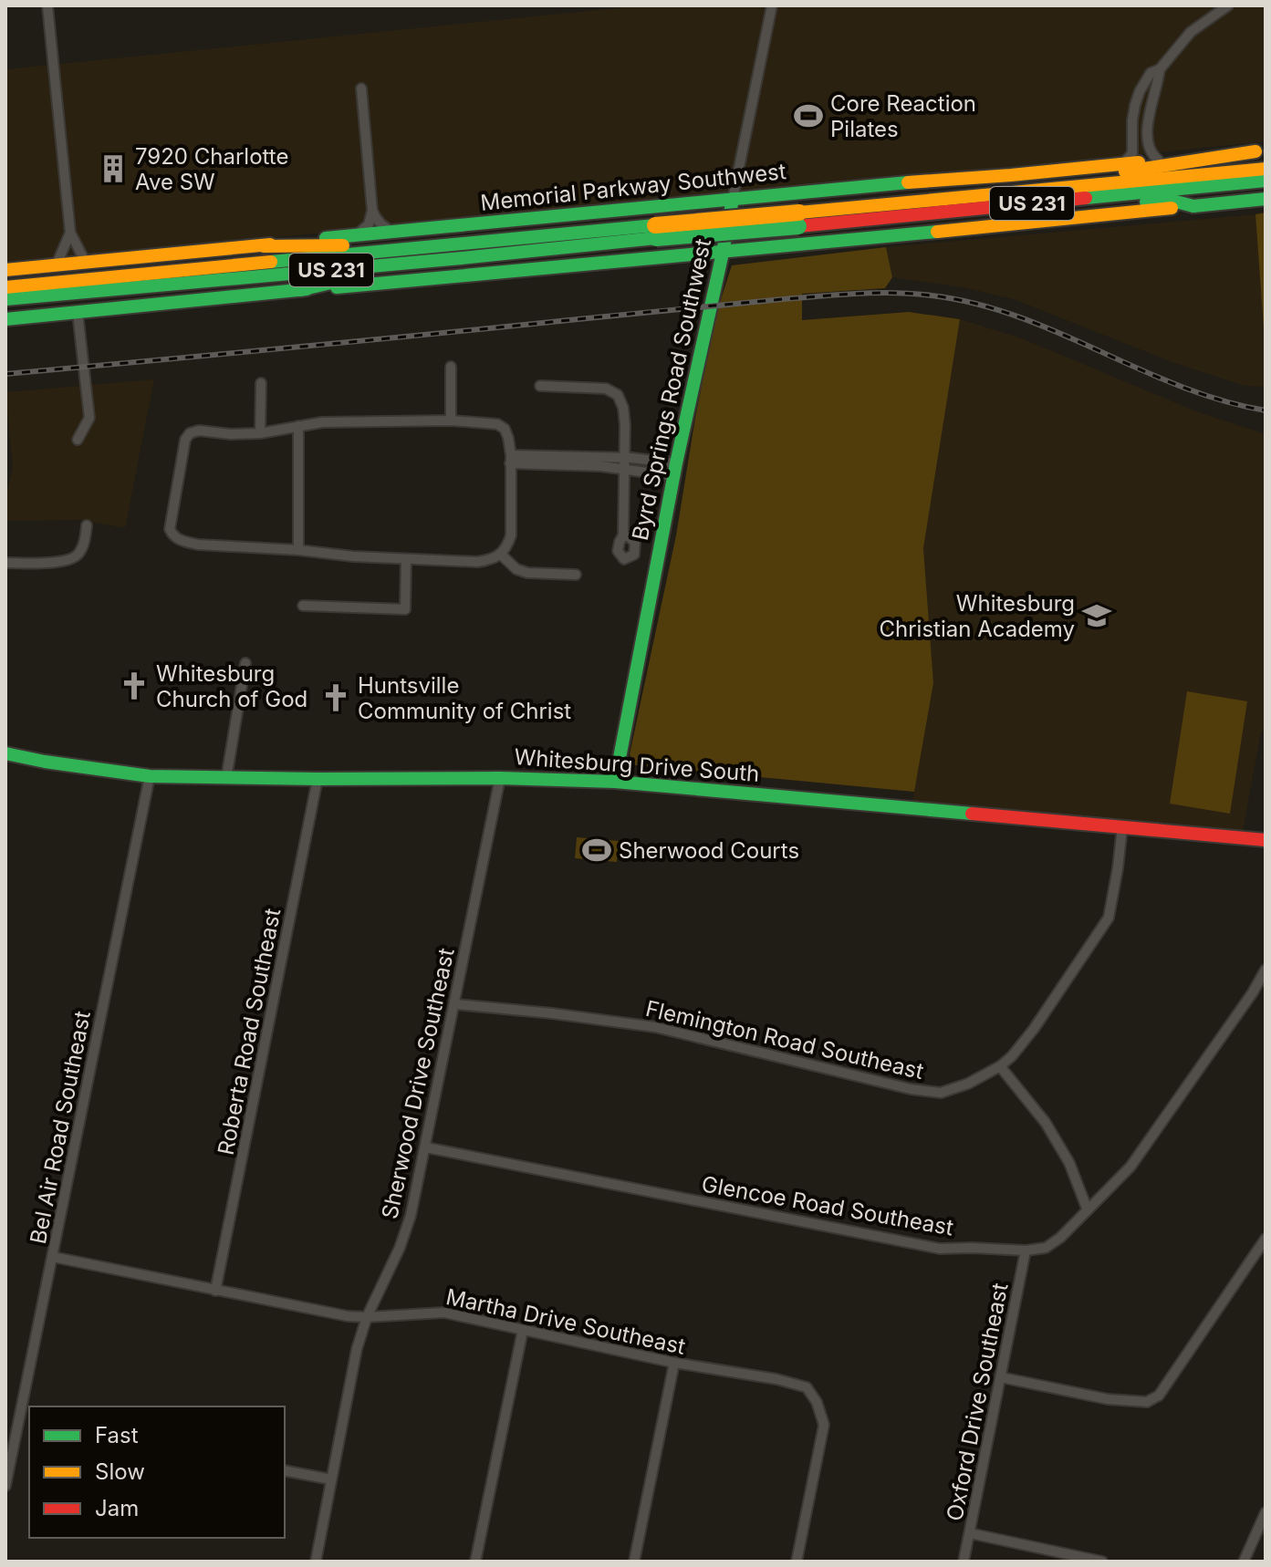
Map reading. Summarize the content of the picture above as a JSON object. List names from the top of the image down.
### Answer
{
  "streets": {
    "main road": [
      "Memorial Parkway Southwest",
      "US 231",
      "Byrd Springs Road Southwest",
      "Whitesburg Drive South"
    ],
    "street": [
      "Roberta Road Southeast",
      "Flemington Road Southeast",
      "Sherwood Drive Southeast",
      "Bel Air Road Southeast",
      "Glencoe Road Southeast",
      "Martha Drive Southeast",
      "Oxford Drive Southeast"
    ]
  },
  "crossings": [
    ["Memorial Parkway Southwest", "Byrd Springs Road Southwest"],
    ["Byrd Springs Road Southwest", "Whitesburg Drive South"],
    ["Whitesburg Drive South", "Roberta Road Southeast"],
    ["Whitesburg Drive South", "Flemington Road Southeast"],
    ["Whitesburg Drive South", "Sherwood Drive Southeast"],
    ["Whitesburg Drive South", "Bel Air Road Southeast"],
    ["Roberta Road Southeast", "Martha Drive Southeast"],
    ["Flemington Road Southeast", "Sherwood Drive Southeast"],
    ["Sherwood Drive Southeast", "Glencoe Road Southeast"],
    ["Sherwood Drive Southeast", "Martha Drive Southeast"],
    ["Bel Air Road Southeast", "Martha Drive Southeast"],
    ["Glencoe Road Southeast", "Oxford Drive Southeast"]
  ],
  "places": {
    "sports": ["Core Reaction Pilates", "Sherwood Courts"],
    "building": ["7920 Charlotte Ave SW"],
    "school or university": ["Whitesburg Christian Academy"],
    "church": ["Whitesburg Church of God", "Huntsville Community of Christ"]
  },
  "legend": ["Fast", "Slow", "Jam"]
}
